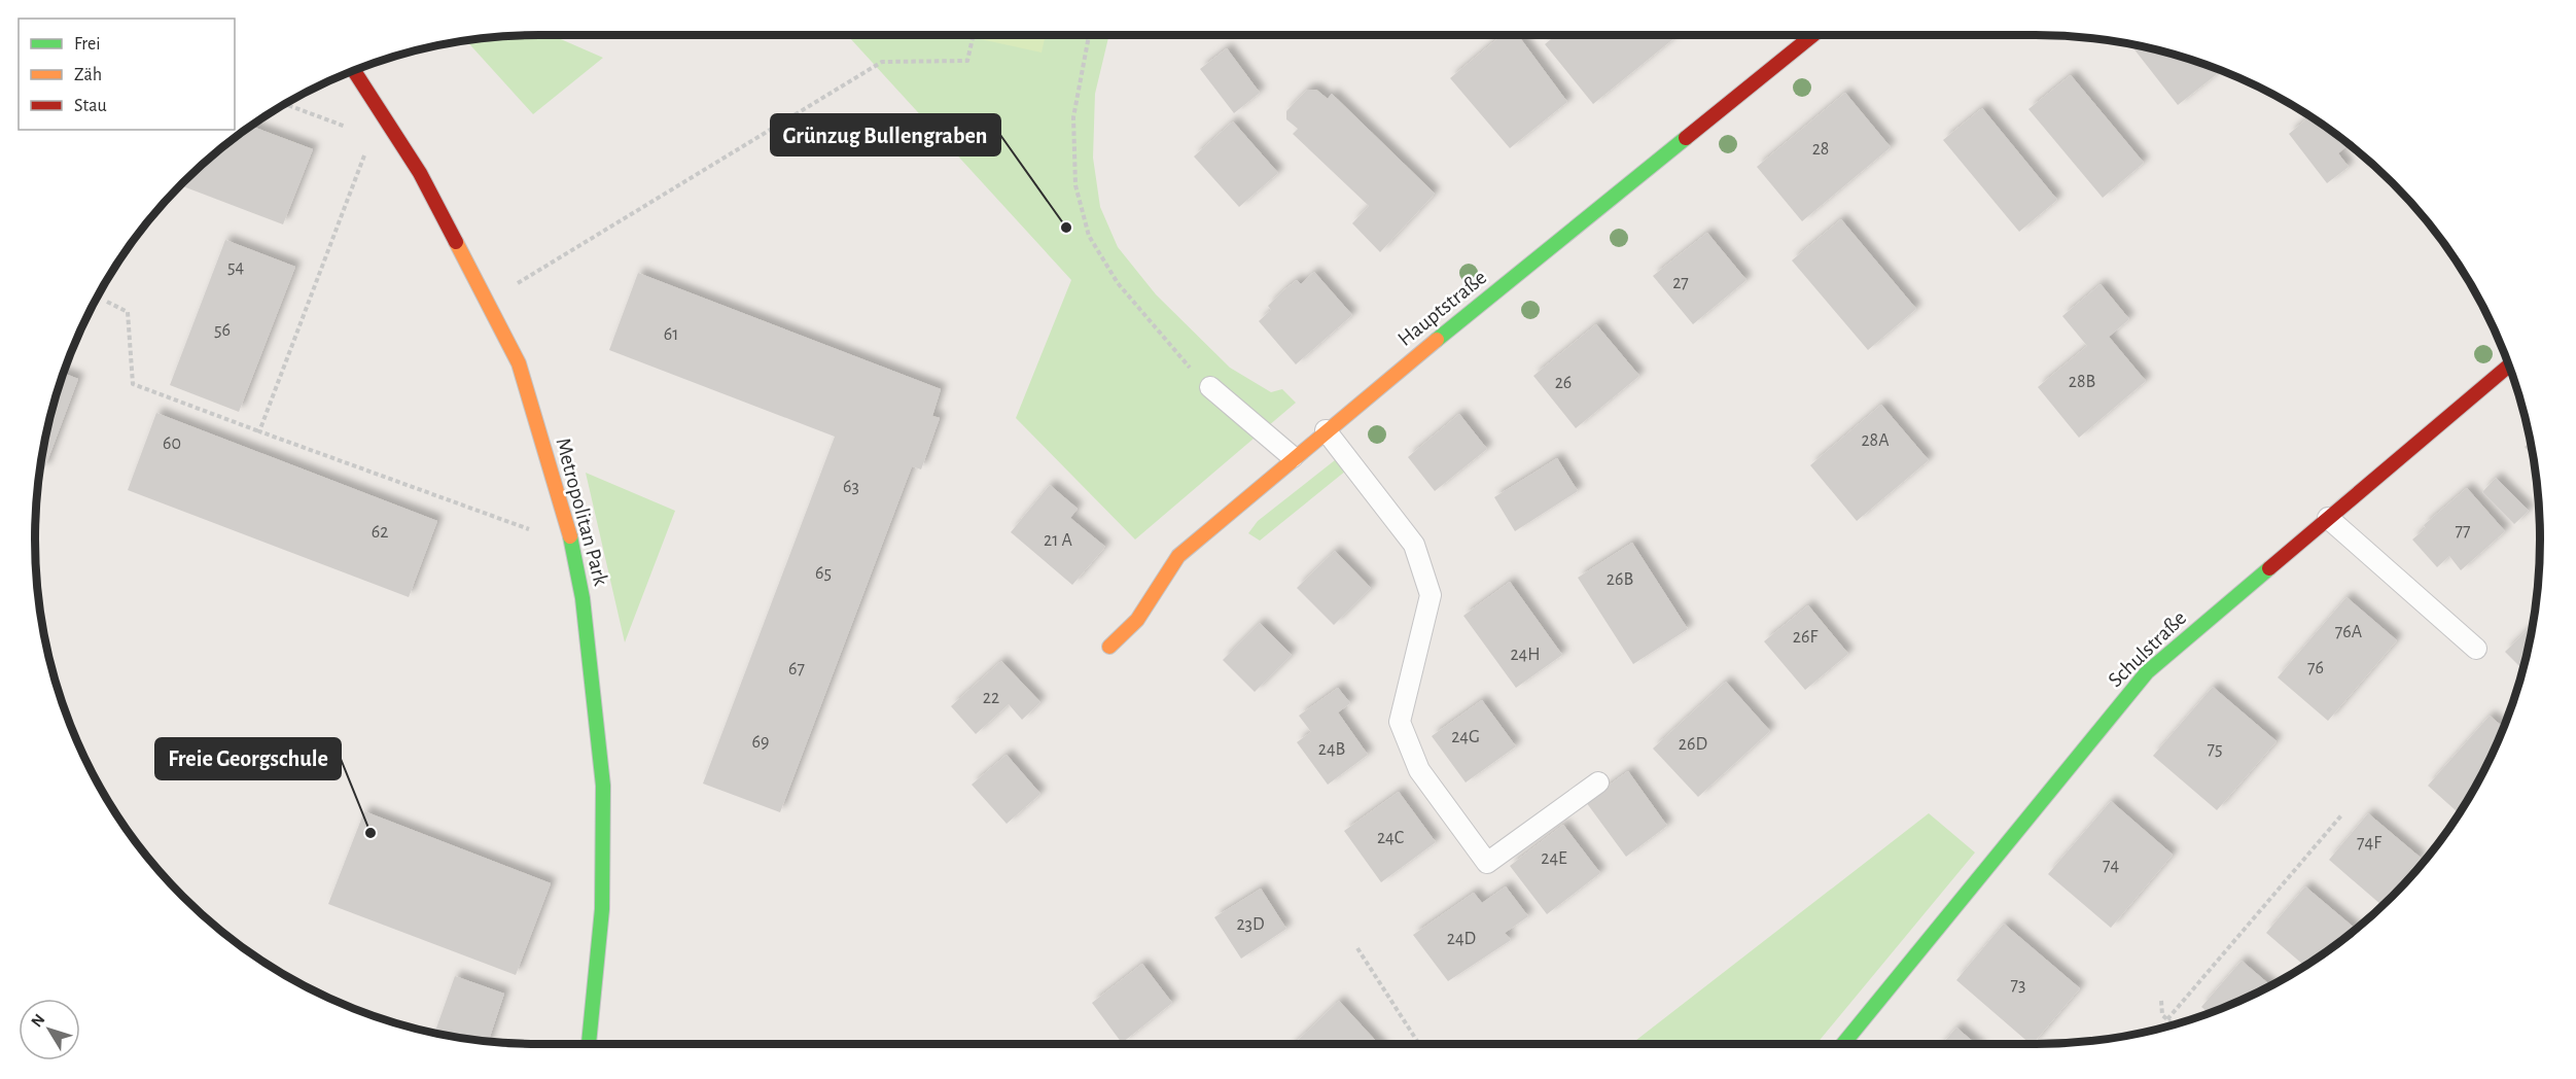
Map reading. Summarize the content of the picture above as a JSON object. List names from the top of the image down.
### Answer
{
  "streets": {
    "street": ["Hauptstraße", "Metropolitan Park", "Schulstraße"]
  },
  "places": ["Grünzug Bullengraben", "Freie Georgschule"],
  "house_numbers": [
    "28",
    "54",
    "27",
    "56",
    "61",
    "28B",
    "26",
    "28A",
    "60",
    "63",
    "77",
    "62",
    "21 A",
    "65",
    "26B",
    "76A",
    "26F",
    "24H",
    "76",
    "67",
    "22",
    "24G",
    "69",
    "26D",
    "24B",
    "75",
    "24C",
    "74F",
    "24E",
    "74",
    "23D",
    "24D",
    "73"
  ],
  "legend": ["Frei", "Zäh", "Stau"],
  "north": "top left"
}
